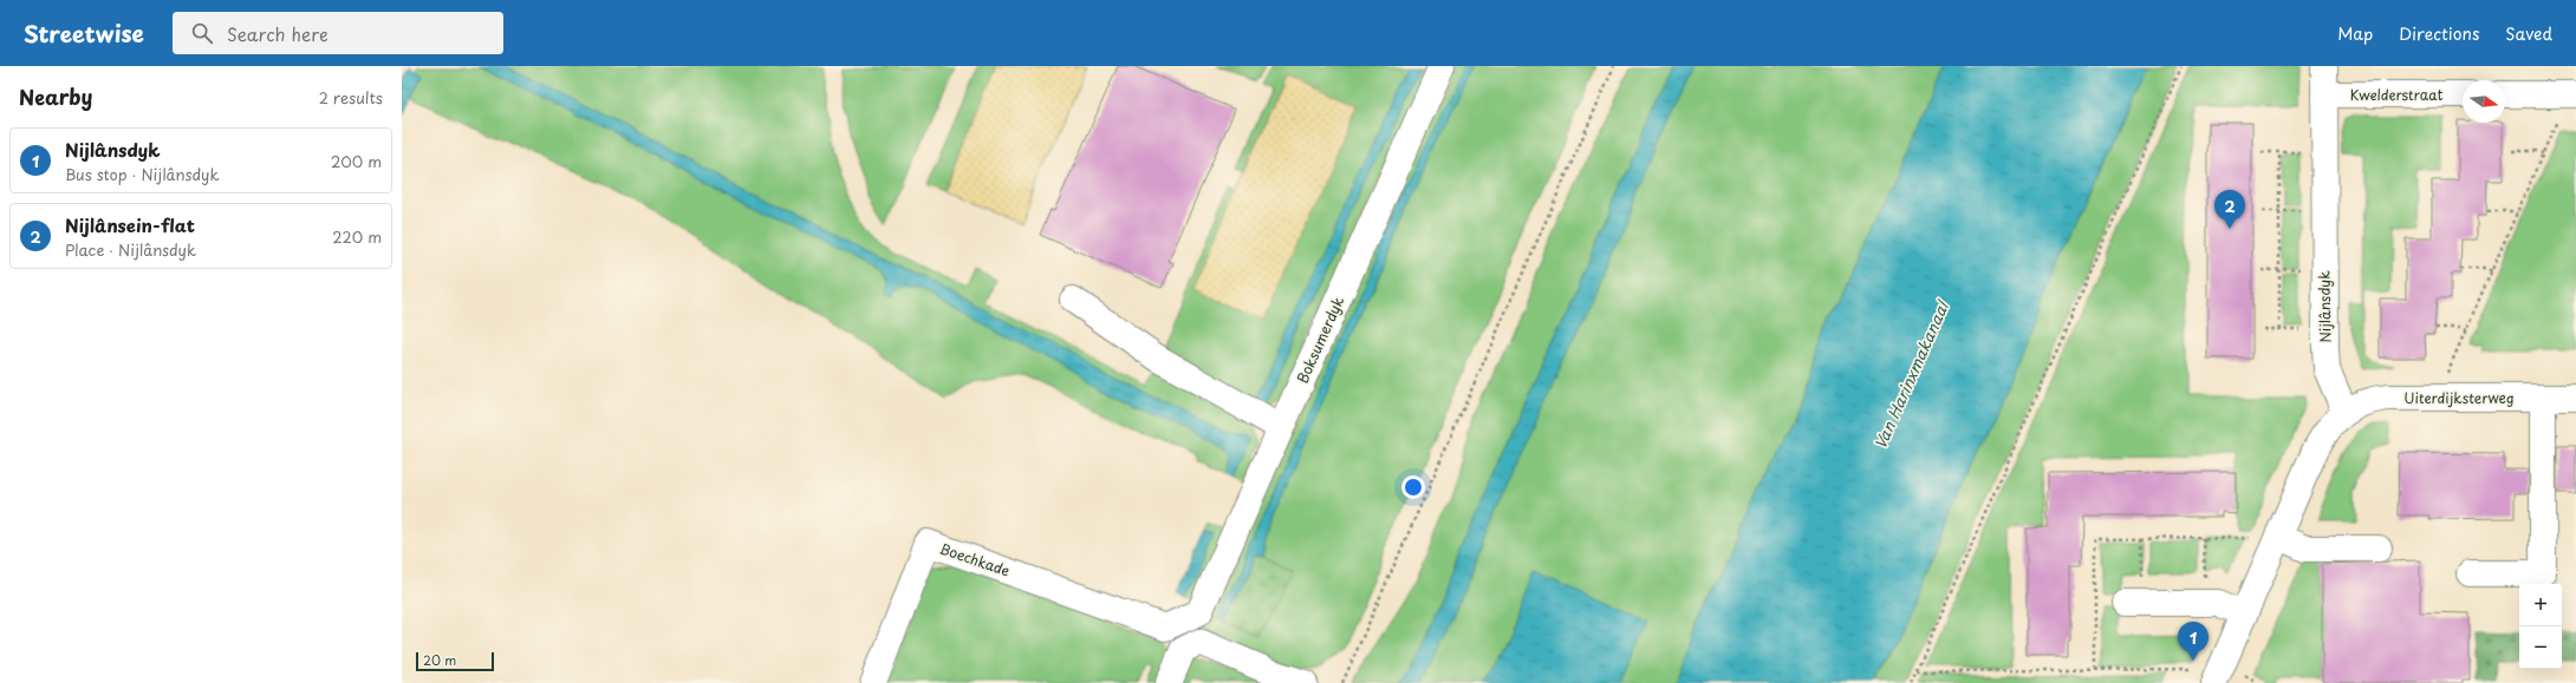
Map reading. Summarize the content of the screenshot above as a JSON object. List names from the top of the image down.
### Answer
{
  "streets": {
    "street": [
      "Kwelderstraat",
      "Nijlânsdyk",
      "Boksumerdyk",
      "Uiterdijksterweg",
      "Boechkade"
    ]
  },
  "crossings": [
    ["Kwelderstraat", "Nijlânsdyk"],
    ["Nijlânsdyk", "Uiterdijksterweg"],
    ["Boksumerdyk", "Boechkade"]
  ],
  "water": ["Van Harinxmakanaal"],
  "scale_bar": "20 m",
  "north": "right",
  "page": {
    "header": "Streetwise",
    "search": "Search here",
    "nav": ["Map", "Directions", "Saved"],
    "heading": ["Nearby", "2 results"],
    "list": [
      {
        "mark": "1",
        "name": "Nijlânsdyk",
        "note": "Bus stop · Nijlânsdyk",
        "value": "200 m"
      },
      {
        "mark": "2",
        "name": "Nijlânsein-flat",
        "note": "Place · Nijlânsdyk",
        "value": "220 m"
      }
    ],
    "pins": ["2", "1"],
    "map_buttons": ["+", "−"],
    "scale": "20 m"
  }
}
